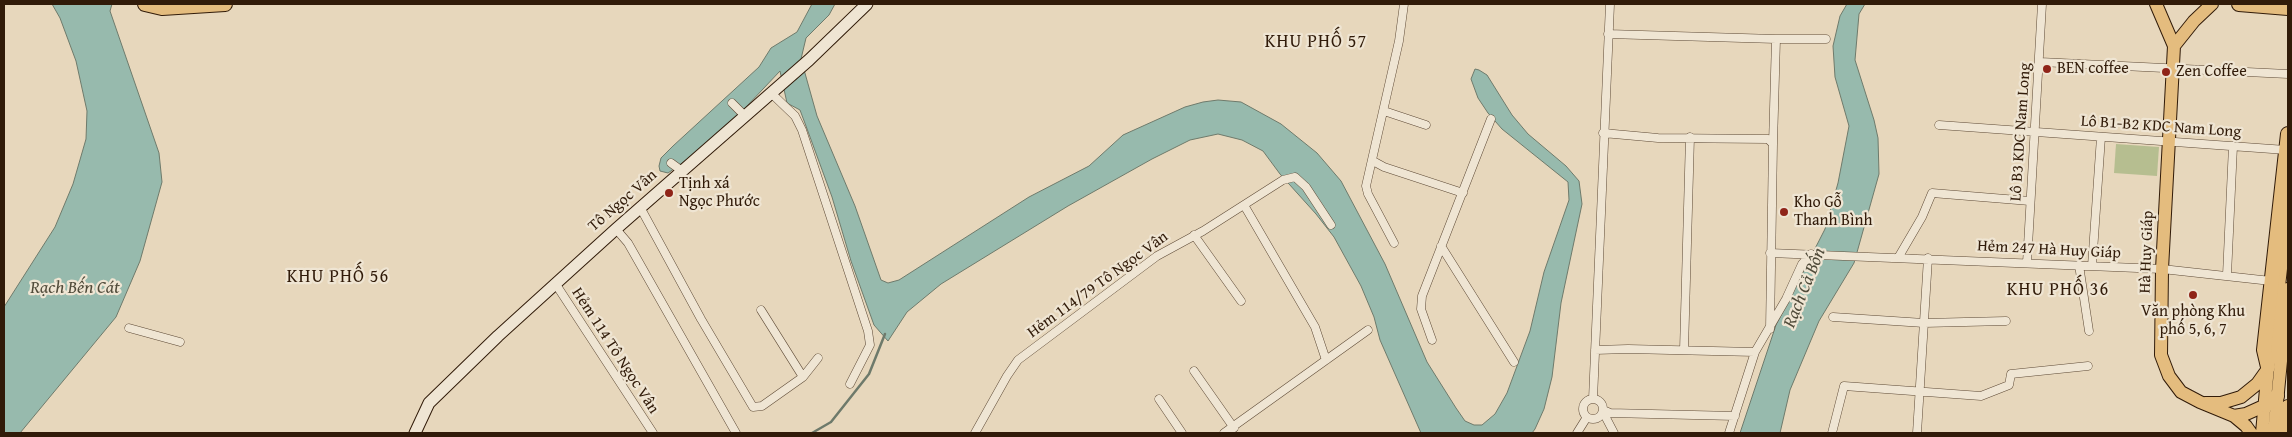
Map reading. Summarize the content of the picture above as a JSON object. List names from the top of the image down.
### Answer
{
  "streets": {
    "main road": ["Tô Ngọc Vân", "Hà Huy Giáp"],
    "street": [
      "Lô B1-B2 KDC Nam Long",
      "Lô B3 KDC Nam Long",
      "Hẻm 247 Hà Huy Giáp",
      "Hẻm 114/79 Tô Ngọc Vân",
      "Hẻm 114 Tô Ngọc Vân"
    ]
  },
  "crossings": [
    ["Lô B1-B2 KDC Nam Long", "Lô B3 KDC Nam Long"],
    ["Lô B1-B2 KDC Nam Long", "Hà Huy Giáp"],
    ["Lô B3 KDC Nam Long", "Hẻm 247 Hà Huy Giáp"],
    ["Tô Ngọc Vân", "Hẻm 114 Tô Ngọc Vân"],
    ["Hẻm 247 Hà Huy Giáp", "Hà Huy Giáp"]
  ],
  "districts": ["KHU PHỐ 57", "KHU PHỐ 56", "KHU PHỐ 36"],
  "water": ["Rạch Bến Cát", "Rạch Cả Bốn"],
  "places": [
    "BEN coffee",
    "Zen Coffee",
    "Tịnh xá Ngọc Phước",
    "Kho Gỗ Thanh Bình",
    "Văn phòng Khu phố 5, 6, 7"
  ]
}
